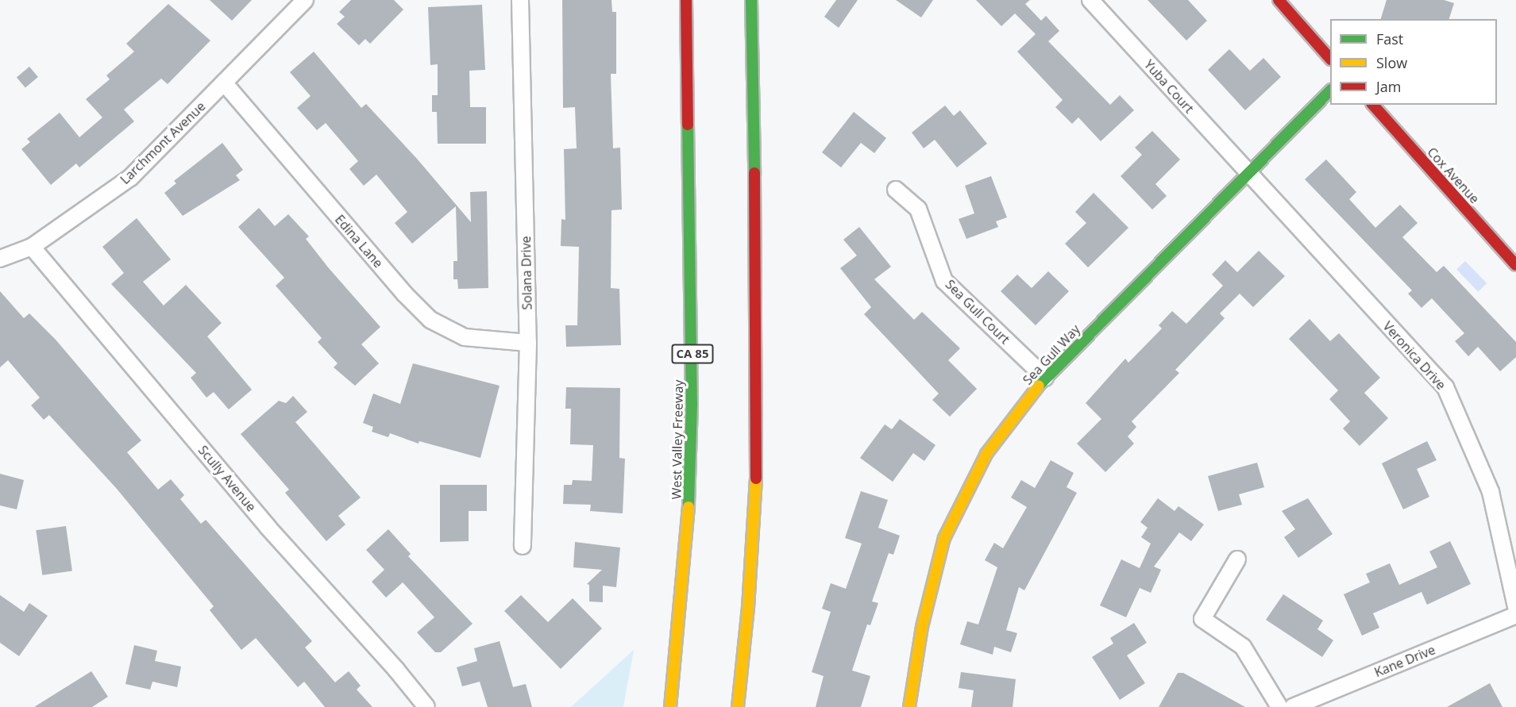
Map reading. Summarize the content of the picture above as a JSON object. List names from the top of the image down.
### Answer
{
  "streets": {
    "main road": [
      "Cox Avenue",
      "CA 85",
      "Sea Gull Way",
      "West Valley Freeway"
    ],
    "street": [
      "Yuba Court",
      "Larchmont Avenue",
      "Edina Lane",
      "Solana Drive",
      "Sea Gull Court",
      "Veronica Drive",
      "Scully Avenue",
      "Kane Drive"
    ]
  },
  "crossings": [
    ["Yuba Court", "Sea Gull Way"],
    ["Yuba Court", "Veronica Drive"],
    ["Larchmont Avenue", "Edina Lane"],
    ["Larchmont Avenue", "Scully Avenue"],
    ["Edina Lane", "Solana Drive"],
    ["Sea Gull Court", "Sea Gull Way"],
    ["Sea Gull Way", "Veronica Drive"]
  ],
  "legend": ["Fast", "Slow", "Jam"]
}
